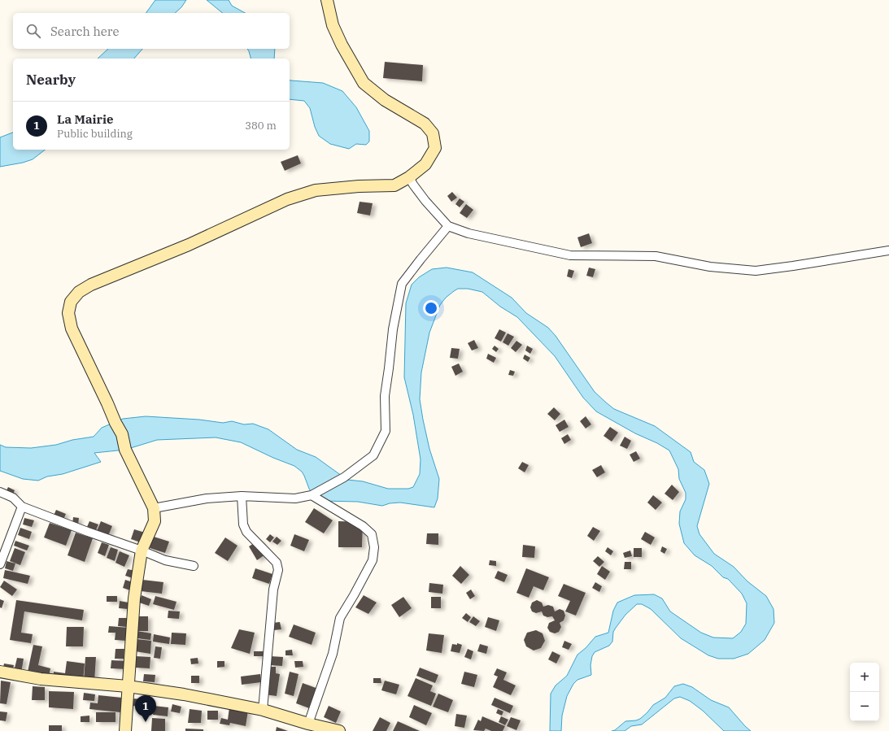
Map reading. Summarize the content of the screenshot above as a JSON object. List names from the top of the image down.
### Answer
{
  "page": {
    "search": "Search here",
    "heading": "Nearby",
    "list": [
      {
        "mark": "1",
        "name": "La Mairie",
        "note": "Public building",
        "value": "380 m"
      }
    ],
    "map_buttons": ["+", "−"],
    "pins": "1"
  }
}
